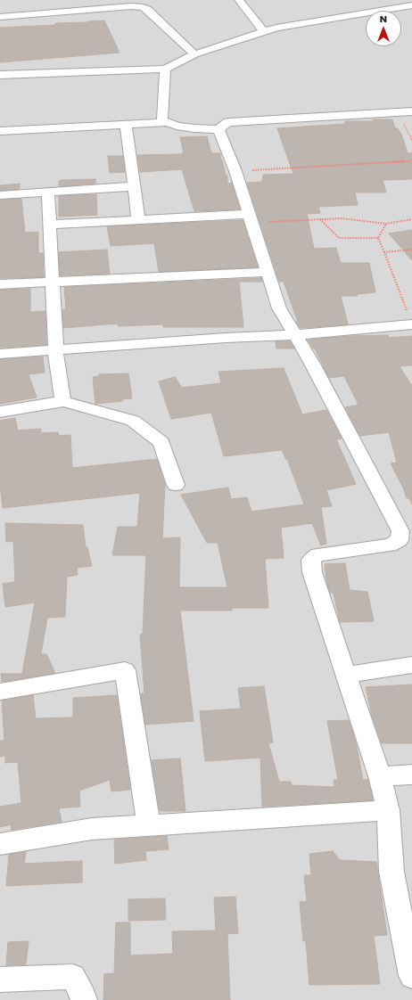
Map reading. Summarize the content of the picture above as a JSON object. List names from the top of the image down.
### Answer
{
  "north": "top"
}
